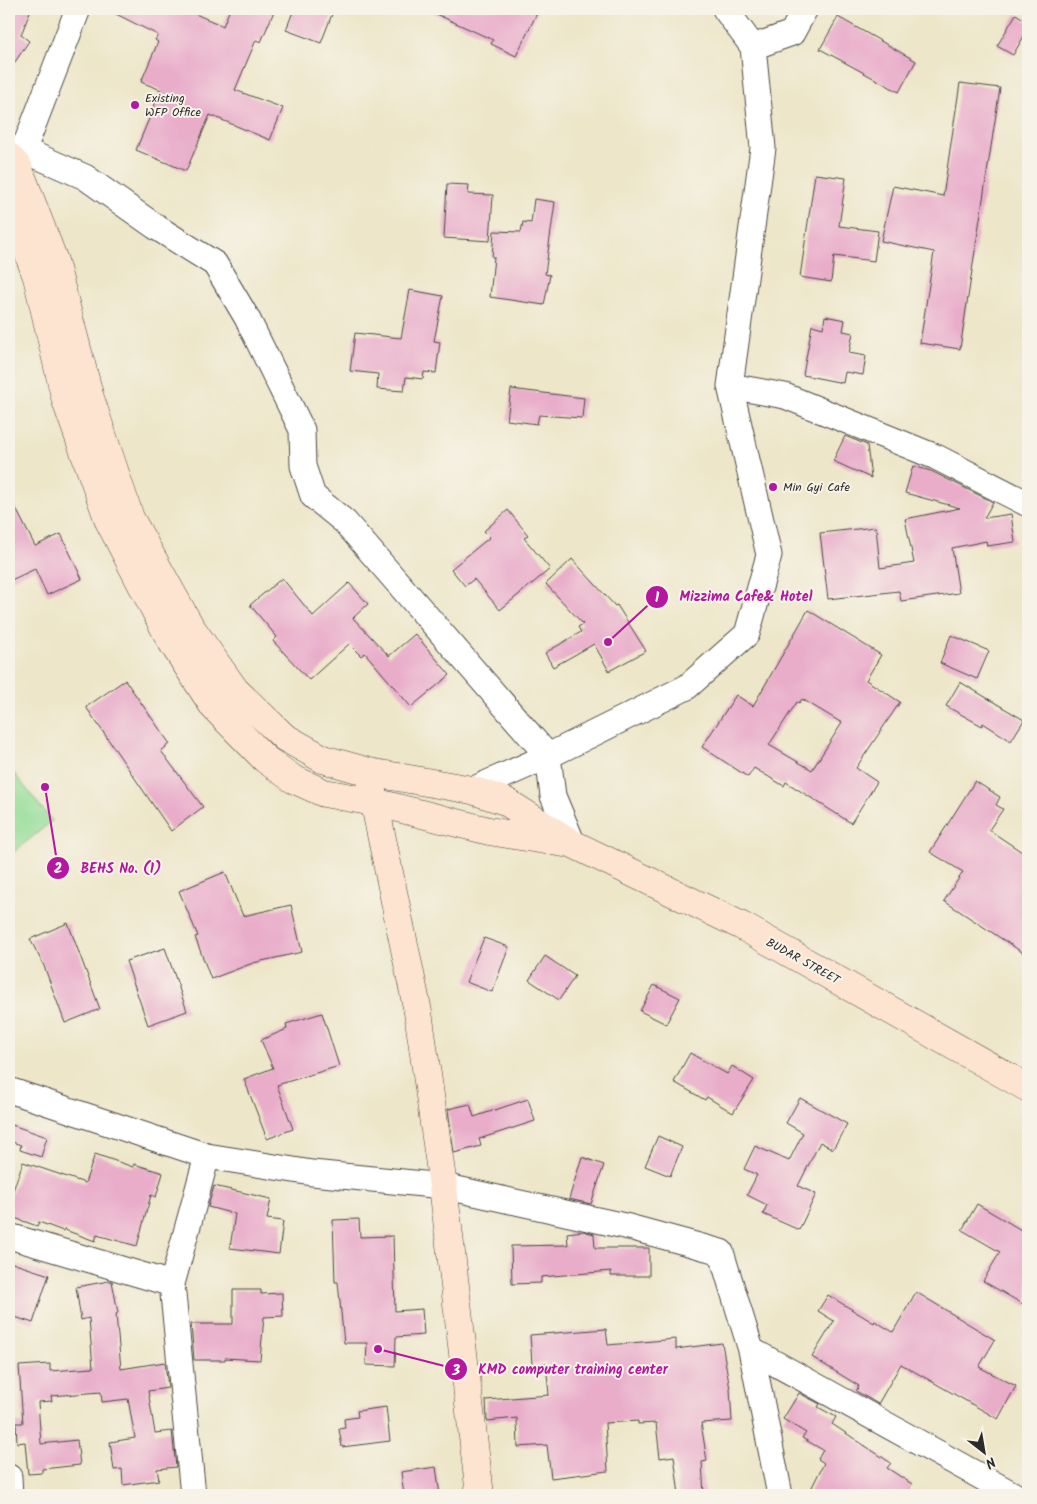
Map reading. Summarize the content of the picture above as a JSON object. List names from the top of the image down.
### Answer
{
  "streets": {
    "main road": ["BUDAR STREET"]
  },
  "places": [
    "Existing WFP Office",
    "Min Gyi Cafe",
    "Mizzima Cafe& Hotel",
    "BEHS No. (1)",
    "KMD computer training center"
  ],
  "north": "bottom right"
}
